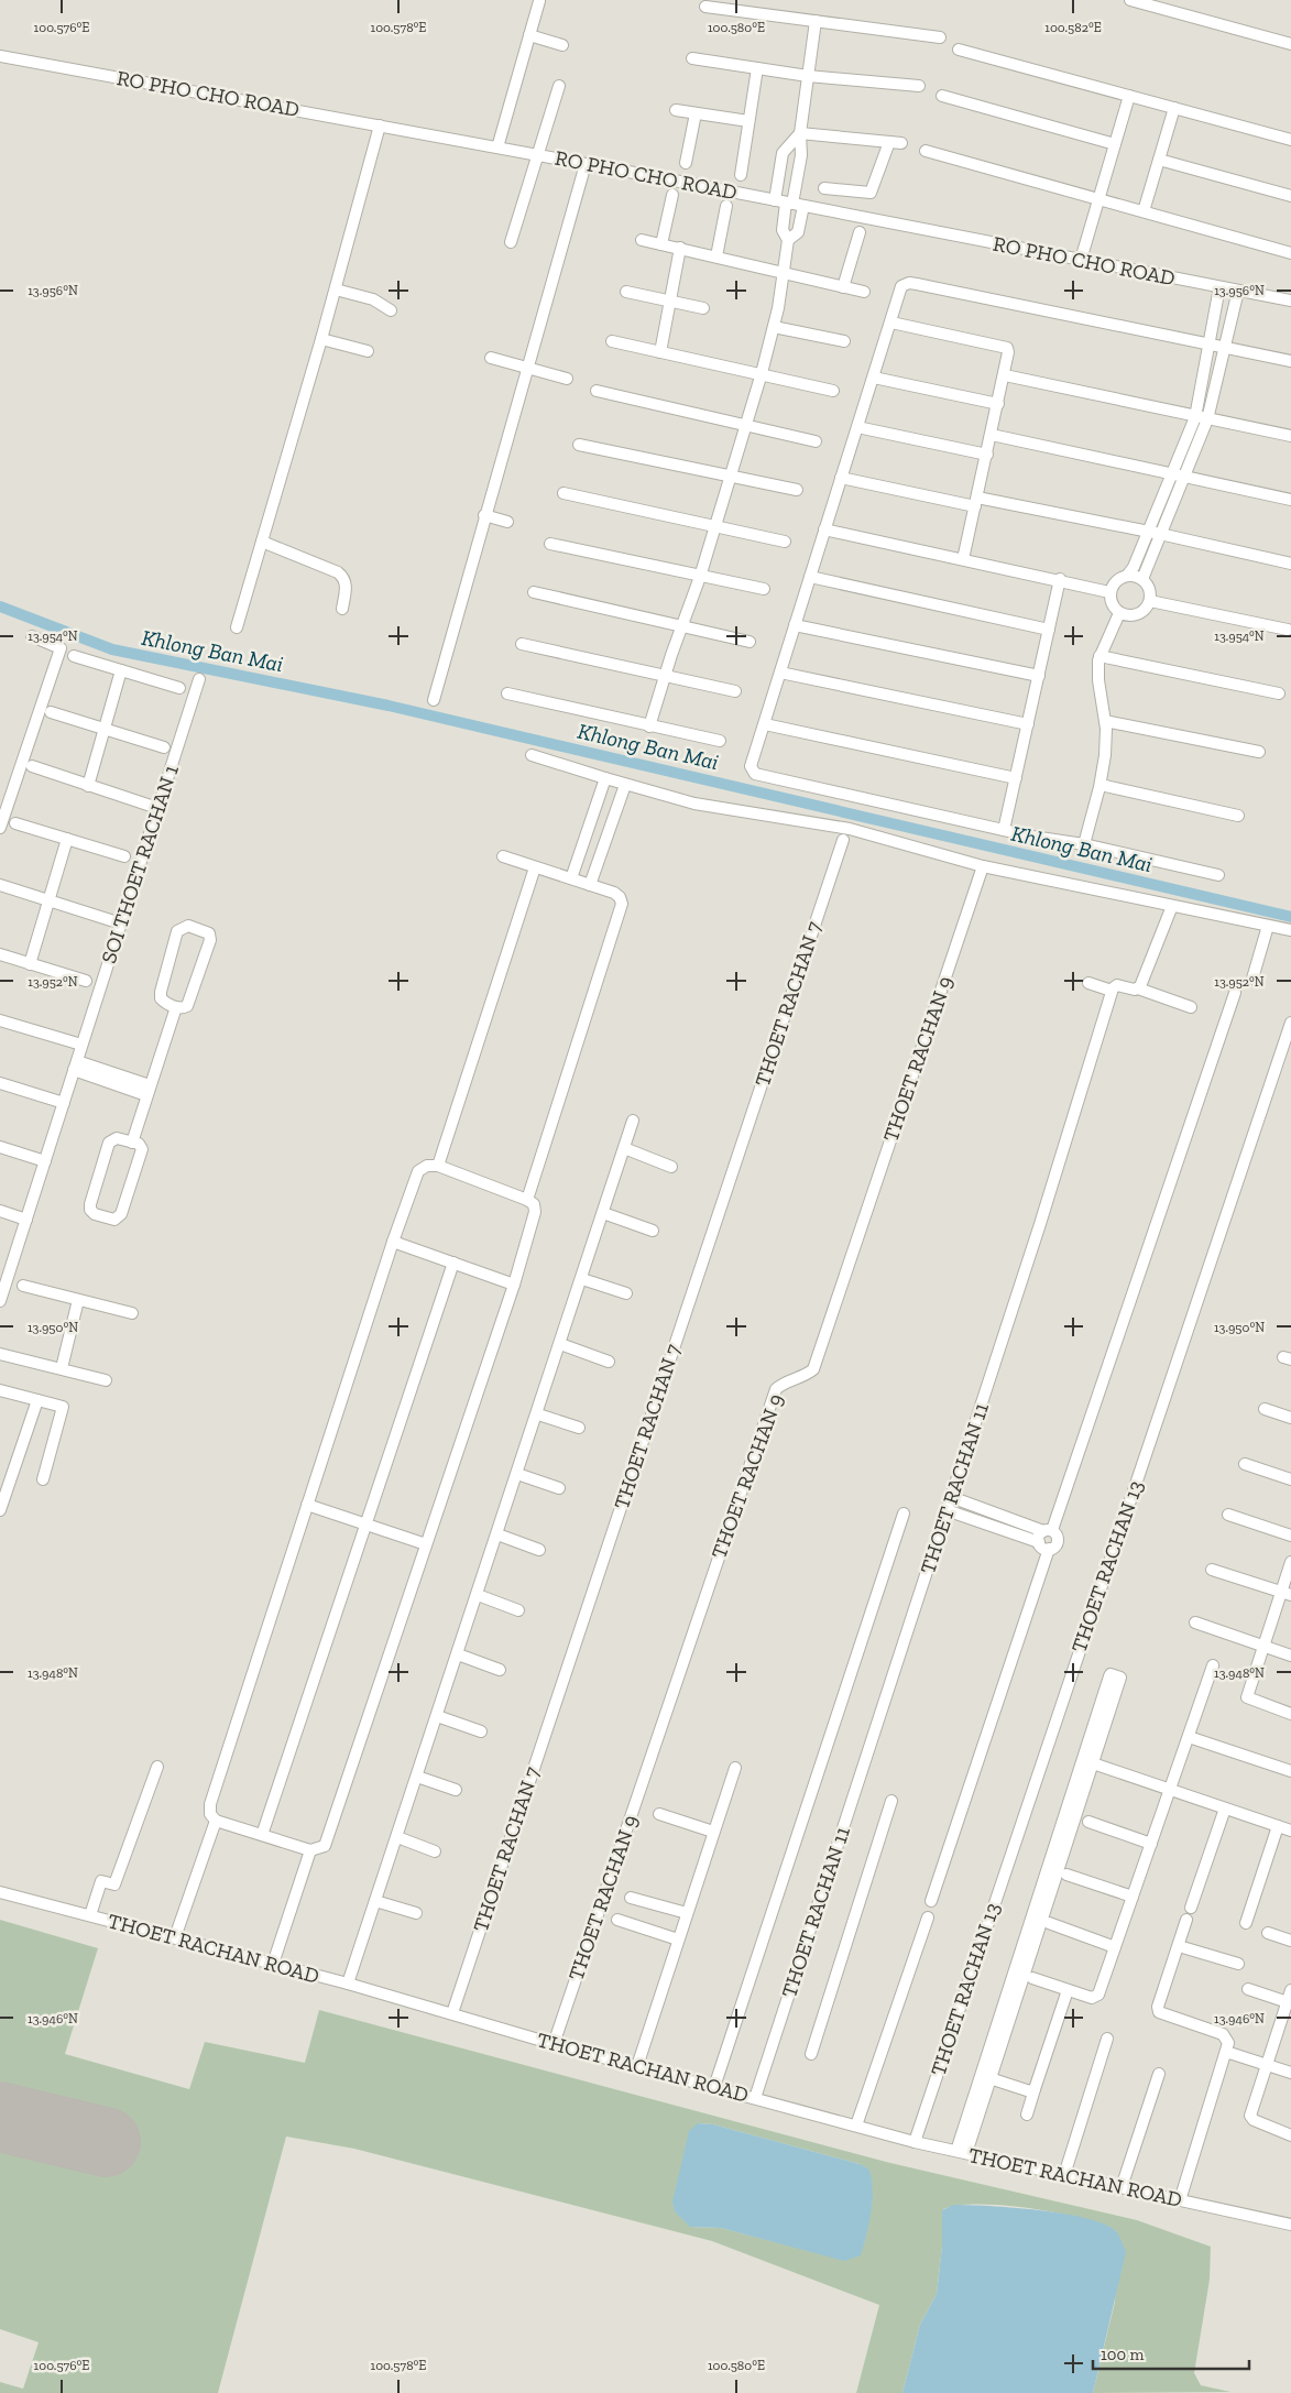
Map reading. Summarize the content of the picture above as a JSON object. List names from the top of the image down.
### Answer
{
  "streets": {
    "street": [
      "RO PHO CHO ROAD",
      "SOI THOET RACHAN 1",
      "THOET RACHAN 7",
      "THOET RACHAN 9",
      "THOET RACHAN 11",
      "THOET RACHAN 13",
      "THOET RACHAN ROAD"
    ]
  },
  "crossings": [
    ["THOET RACHAN 7", "THOET RACHAN ROAD"],
    ["THOET RACHAN 9", "THOET RACHAN ROAD"],
    ["THOET RACHAN 11", "THOET RACHAN ROAD"],
    ["THOET RACHAN 13", "THOET RACHAN ROAD"]
  ],
  "water": ["Khlong Ban Mai"],
  "scale_bar": "100 m",
  "coordinates": [
    "100.576°E",
    "100.578°E",
    "100.580°E",
    "100.582°E",
    "13.956°N",
    "13.954°N",
    "13.952°N",
    "13.950°N",
    "13.948°N",
    "13.946°N"
  ]
}
